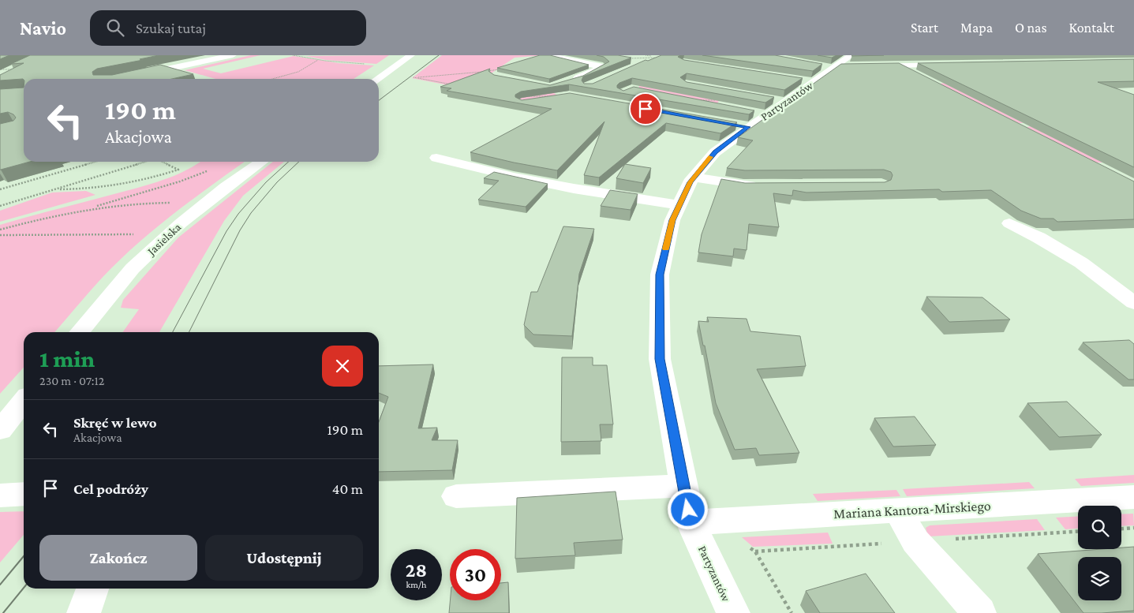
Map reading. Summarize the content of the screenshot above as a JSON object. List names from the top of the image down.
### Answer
{
  "streets": {
    "street": ["Partyzantów", "Jasielska", "Mariana Kantora-Mirskiego"]
  },
  "crossings": [
    ["Partyzantów", "Mariana Kantora-Mirskiego"]
  ],
  "page": {
    "header": "Navio",
    "search": "Szukaj tutaj",
    "nav": [
      "Start",
      "Mapa",
      "O nas",
      "Kontakt"
    ],
    "turn": ["190 m", "Akacjowa"],
    "heading": ["1 min", "230 m · 07:12"],
    "list": [
      {
        "name": "Skręć w lewo",
        "note": "Akacjowa",
        "value": "190 m"
      },
      {
        "name": "Cel podróży",
        "value": "40 m"
      }
    ],
    "buttons": ["Zakończ", "Udostępnij"],
    "speed": "28 km/h",
    "limit": "30"
  }
}
